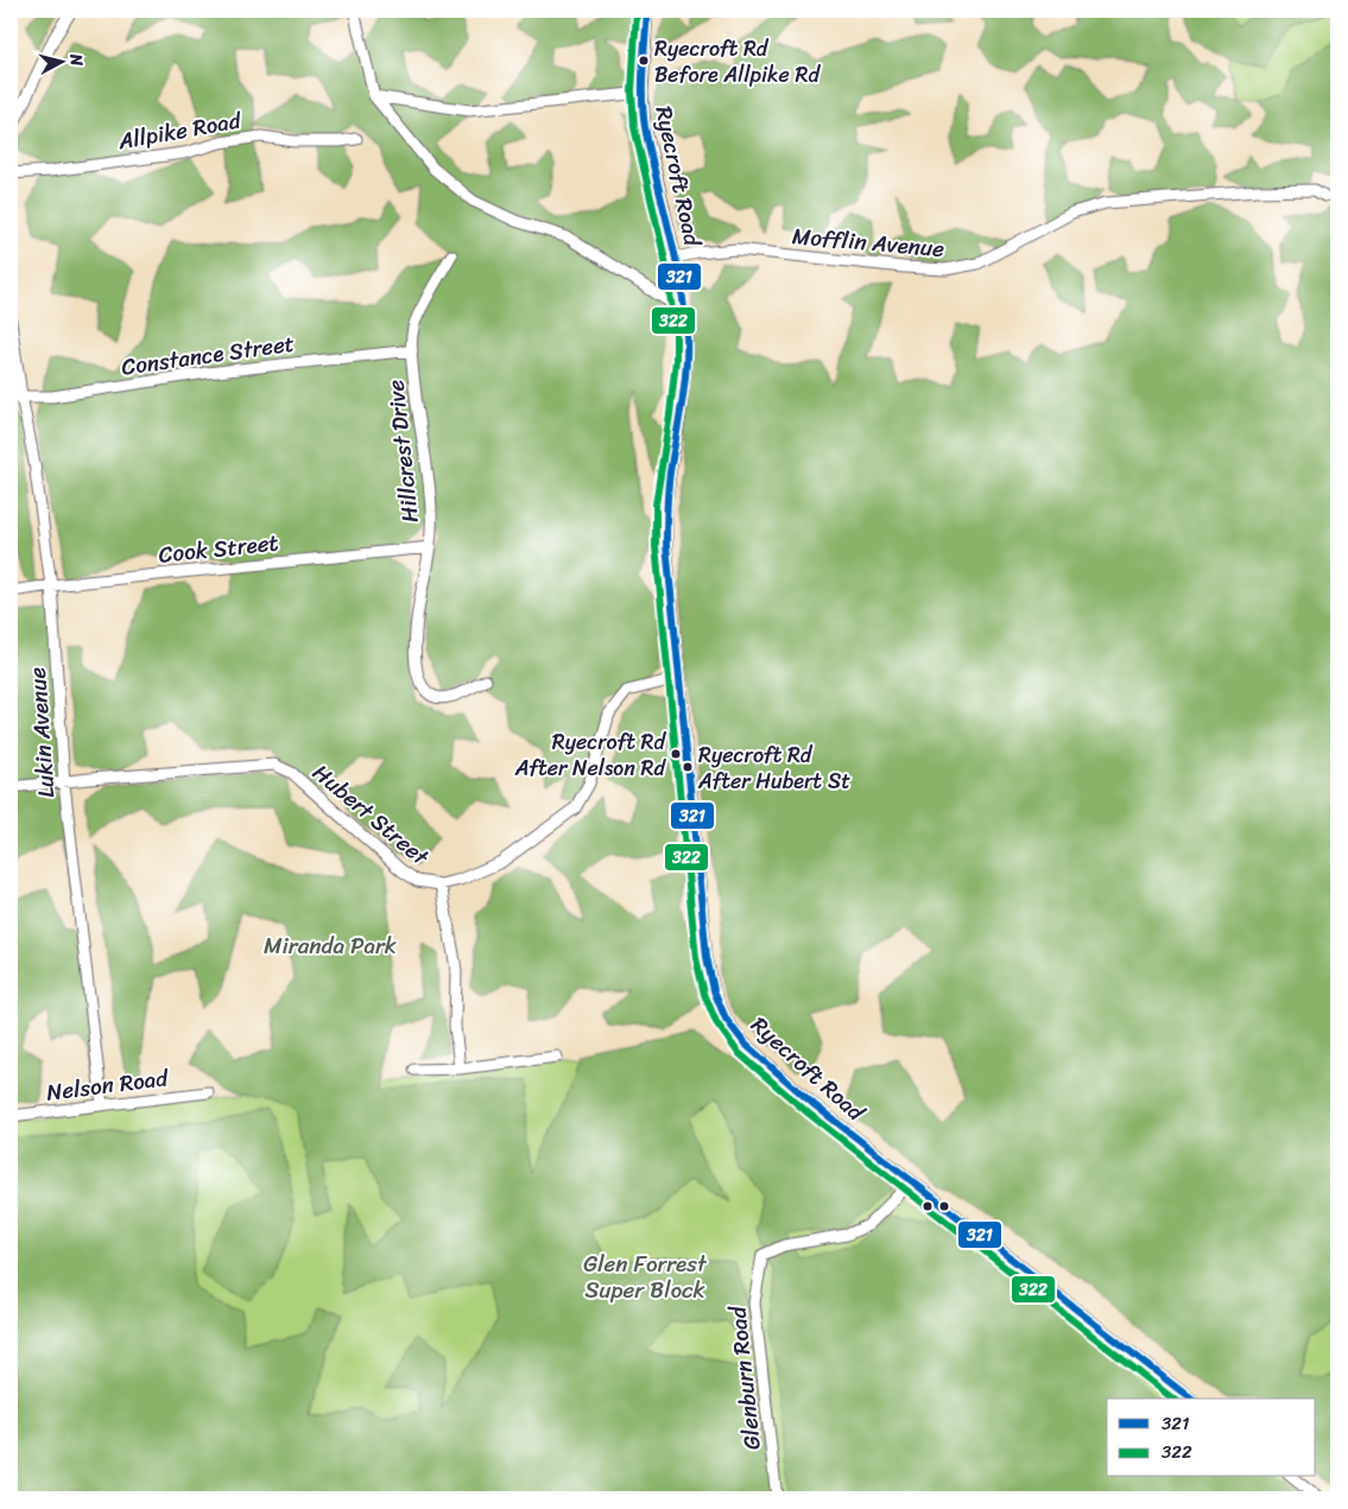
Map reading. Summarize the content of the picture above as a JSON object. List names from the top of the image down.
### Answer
{
  "streets": {
    "street": [
      "Allpike Road",
      "Ryecroft Road",
      "Mofflin Avenue",
      "Constance Street",
      "Hillcrest Drive",
      "Cook Street",
      "Lukin Avenue",
      "Hubert Street",
      "Nelson Road",
      "Glenburn Road"
    ]
  },
  "crossings": [
    ["Ryecroft Road", "Mofflin Avenue"],
    ["Ryecroft Road", "Hubert Street"],
    ["Ryecroft Road", "Glenburn Road"],
    ["Constance Street", "Hillcrest Drive"],
    ["Constance Street", "Lukin Avenue"],
    ["Hillcrest Drive", "Cook Street"],
    ["Cook Street", "Lukin Avenue"],
    ["Lukin Avenue", "Hubert Street"],
    ["Lukin Avenue", "Nelson Road"]
  ],
  "parks": ["Miranda Park", "Glen Forrest Super Block"],
  "places": ["Ryecroft Rd Before Allpike Rd", "Ryecroft Rd After Nelson Rd", "Ryecroft Rd After Hubert St"],
  "lines": ["transit line 321", "transit line 322"],
  "legend": ["321", "322"],
  "north": "right"
}
